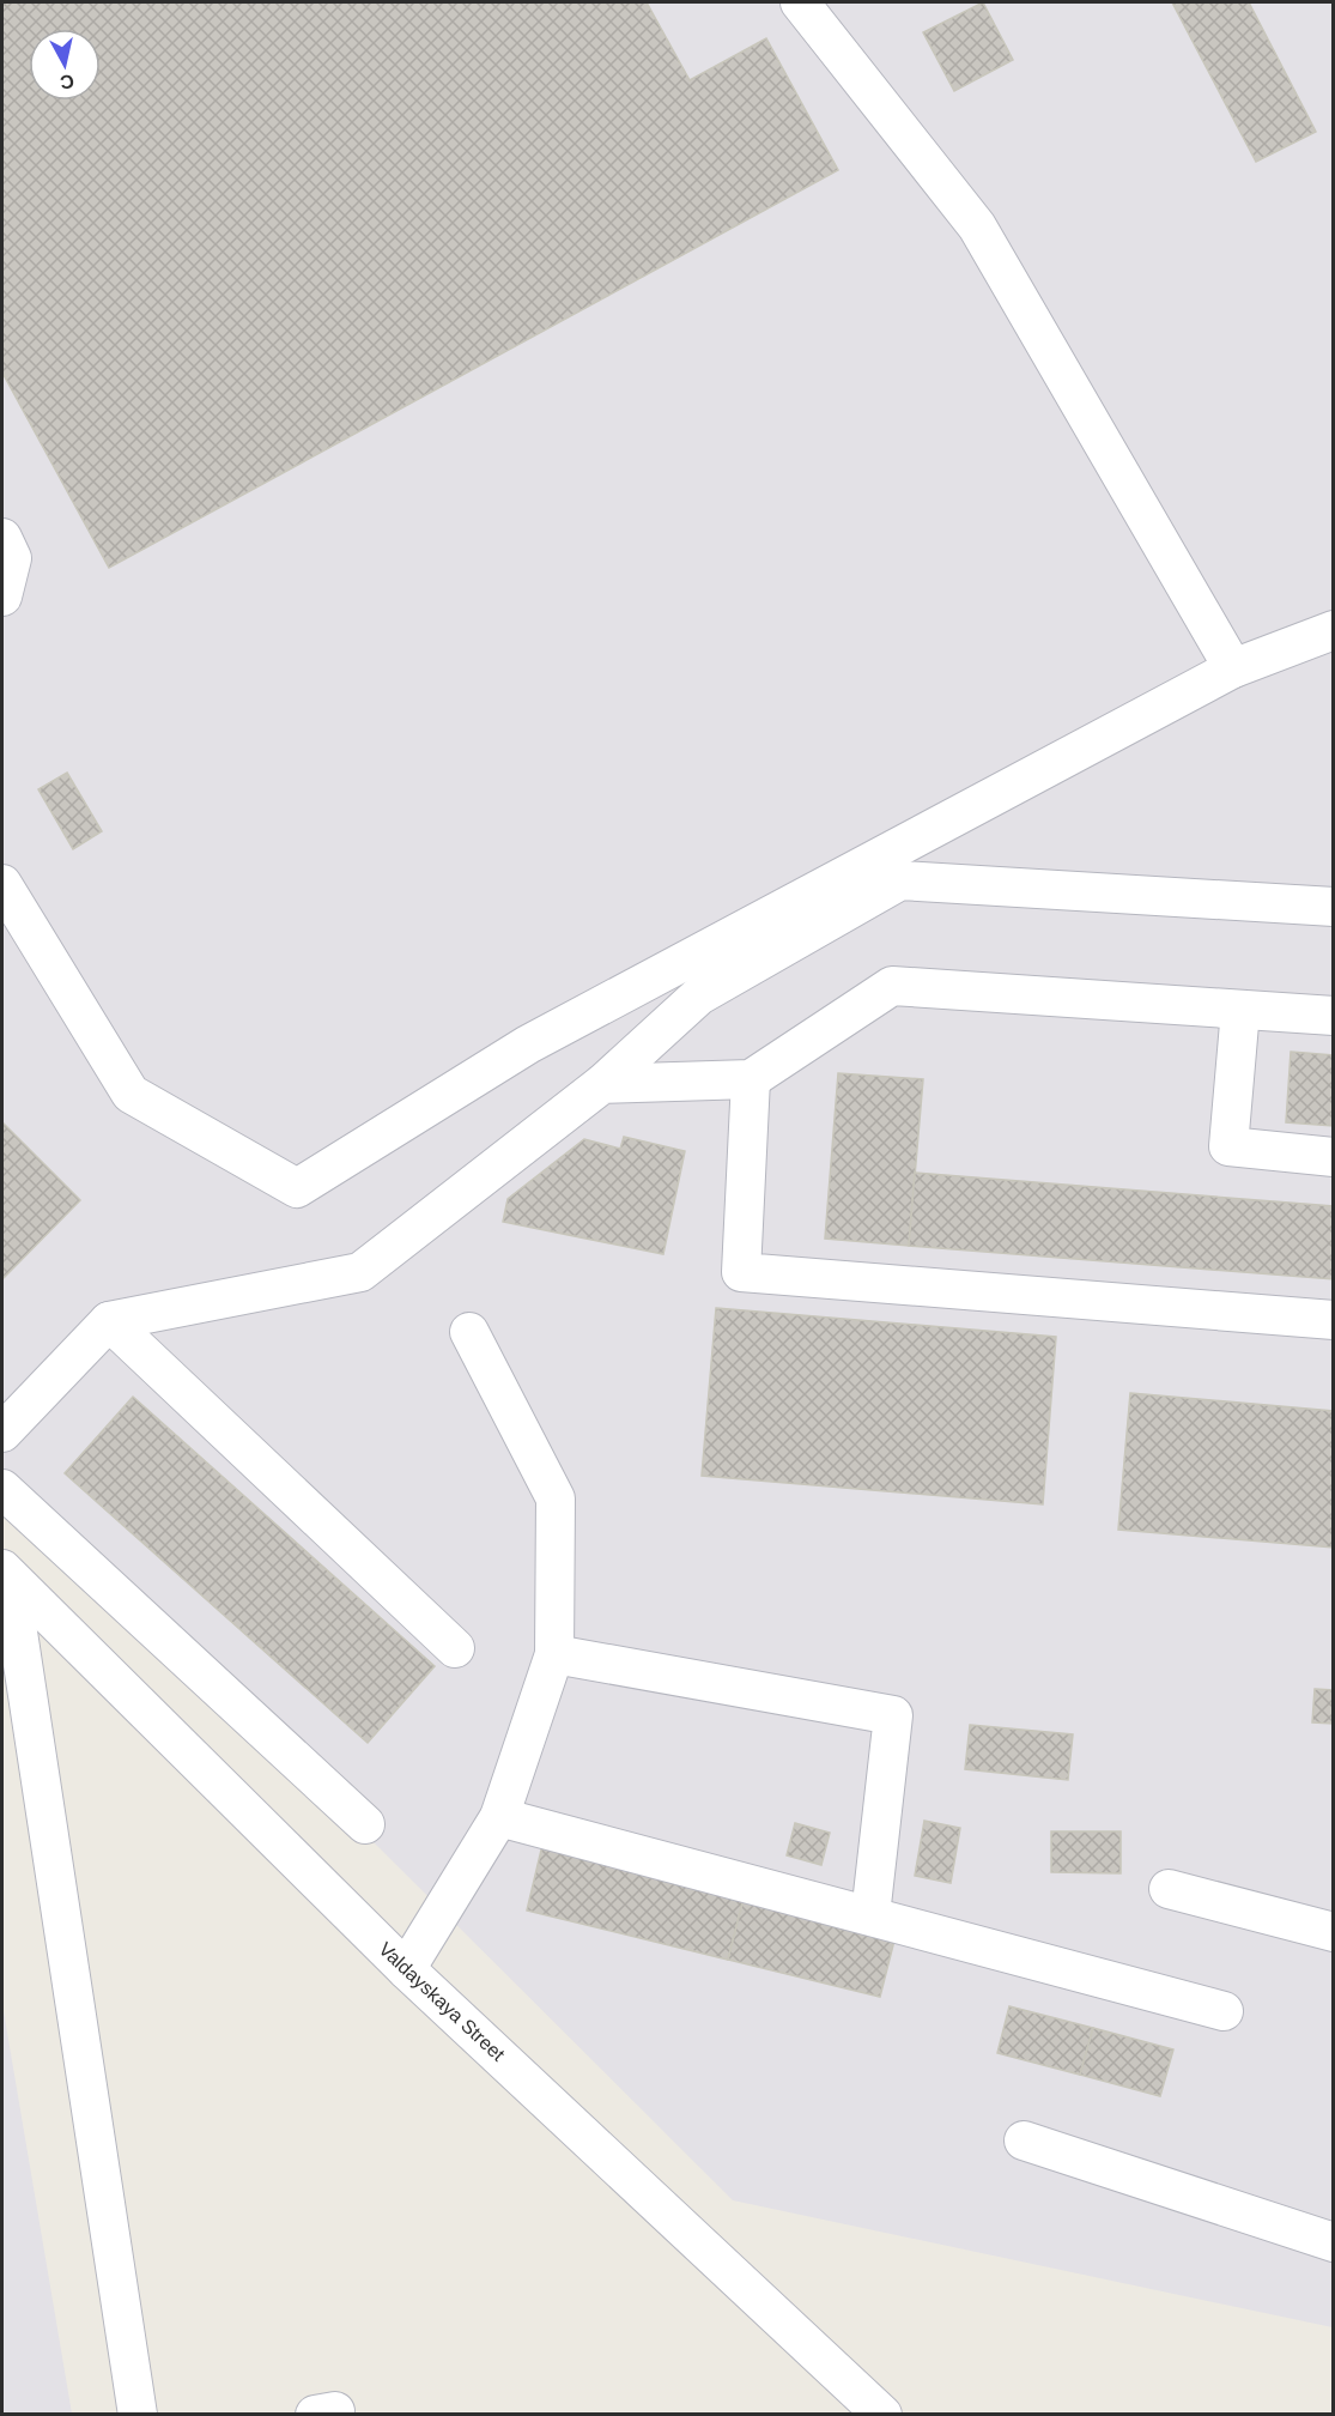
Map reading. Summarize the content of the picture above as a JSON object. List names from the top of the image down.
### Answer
{
  "streets": {
    "street": ["Valdayskaya Street"]
  },
  "north": "bottom"
}
